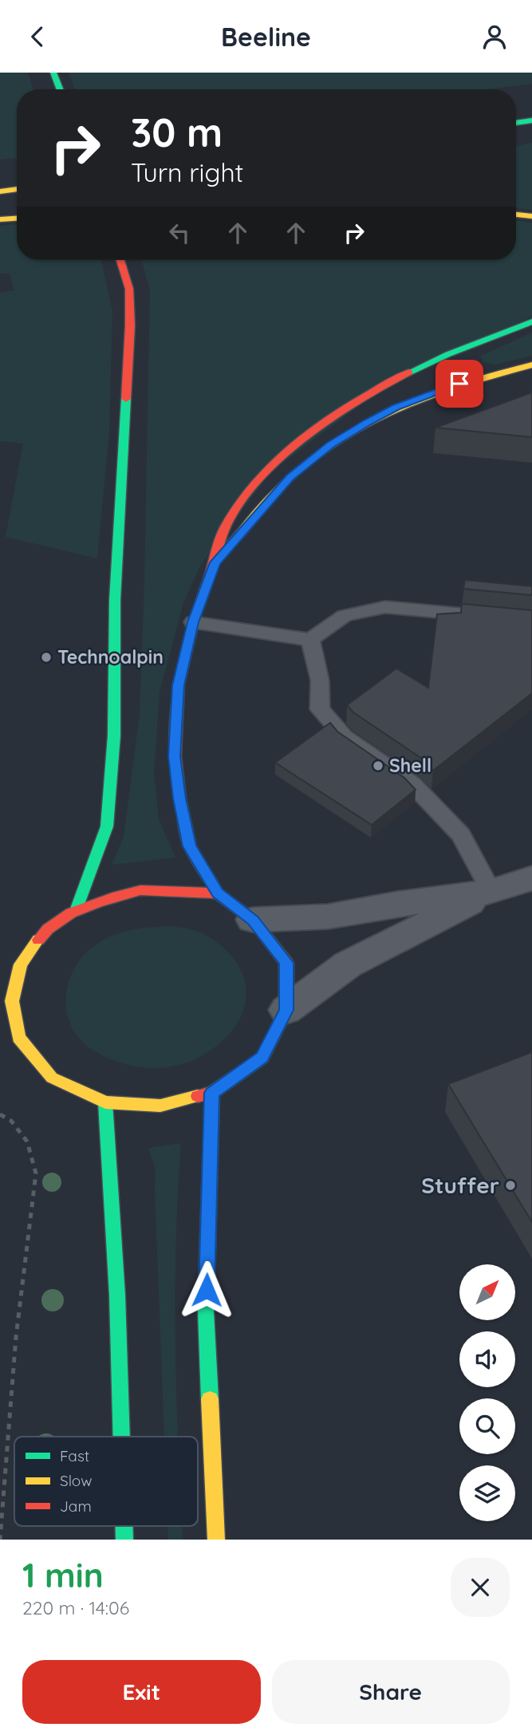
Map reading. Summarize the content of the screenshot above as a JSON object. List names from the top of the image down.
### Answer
{
  "places": ["Technoalpin", "Shell", "Stuffer"],
  "legend": ["Fast", "Slow", "Jam"],
  "north": "top right",
  "page": {
    "header": "Beeline",
    "turn": ["30 m", "Turn right"],
    "heading": ["1 min", "220 m · 14:06"],
    "buttons": ["Exit", "Share"]
  }
}
